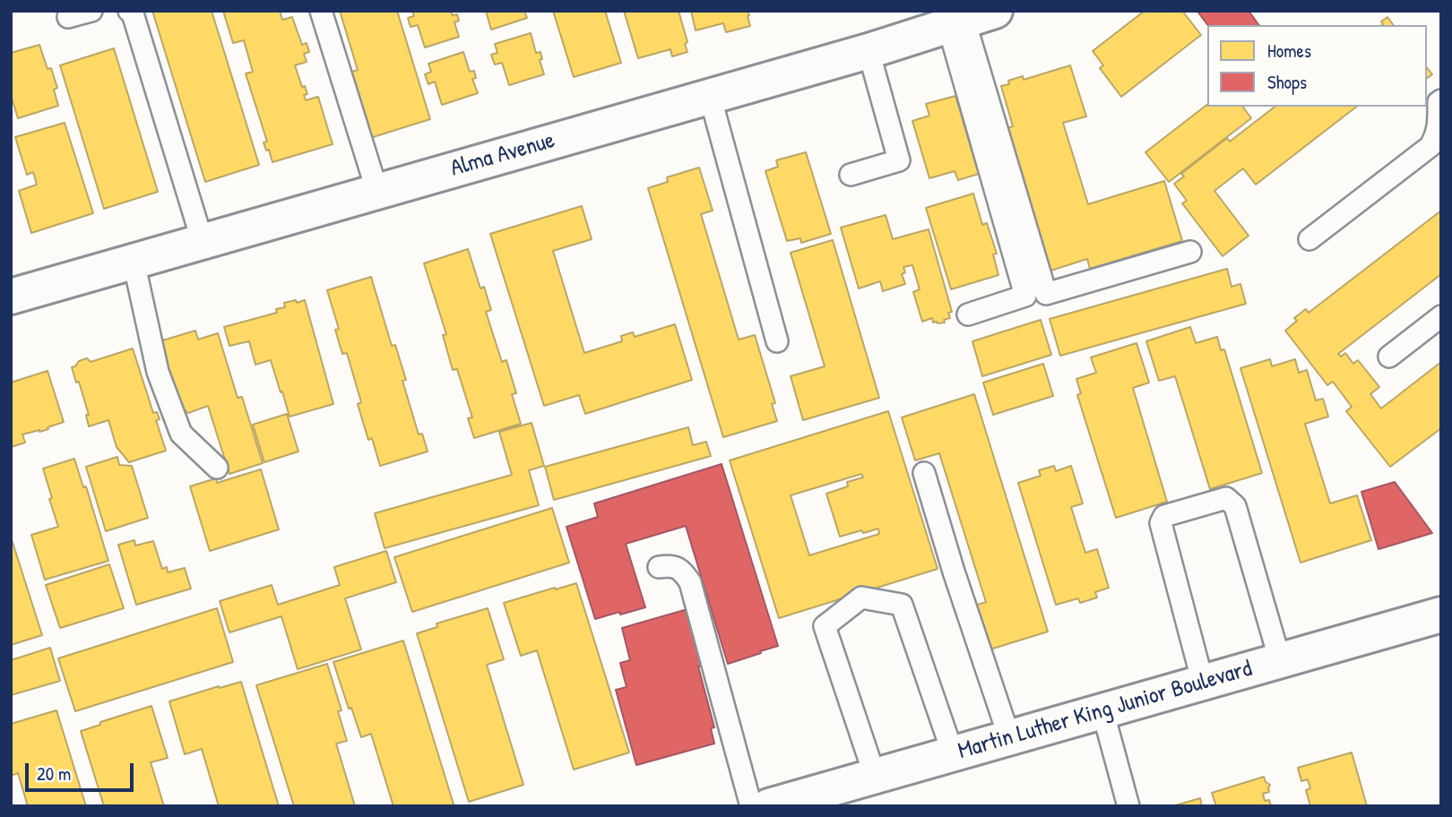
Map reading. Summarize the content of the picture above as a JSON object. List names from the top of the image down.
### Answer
{
  "streets": {
    "street": ["Alma Avenue", "Martin Luther King Junior Boulevard"]
  },
  "legend": ["Homes", "Shops"],
  "scale_bar": "20 m"
}
